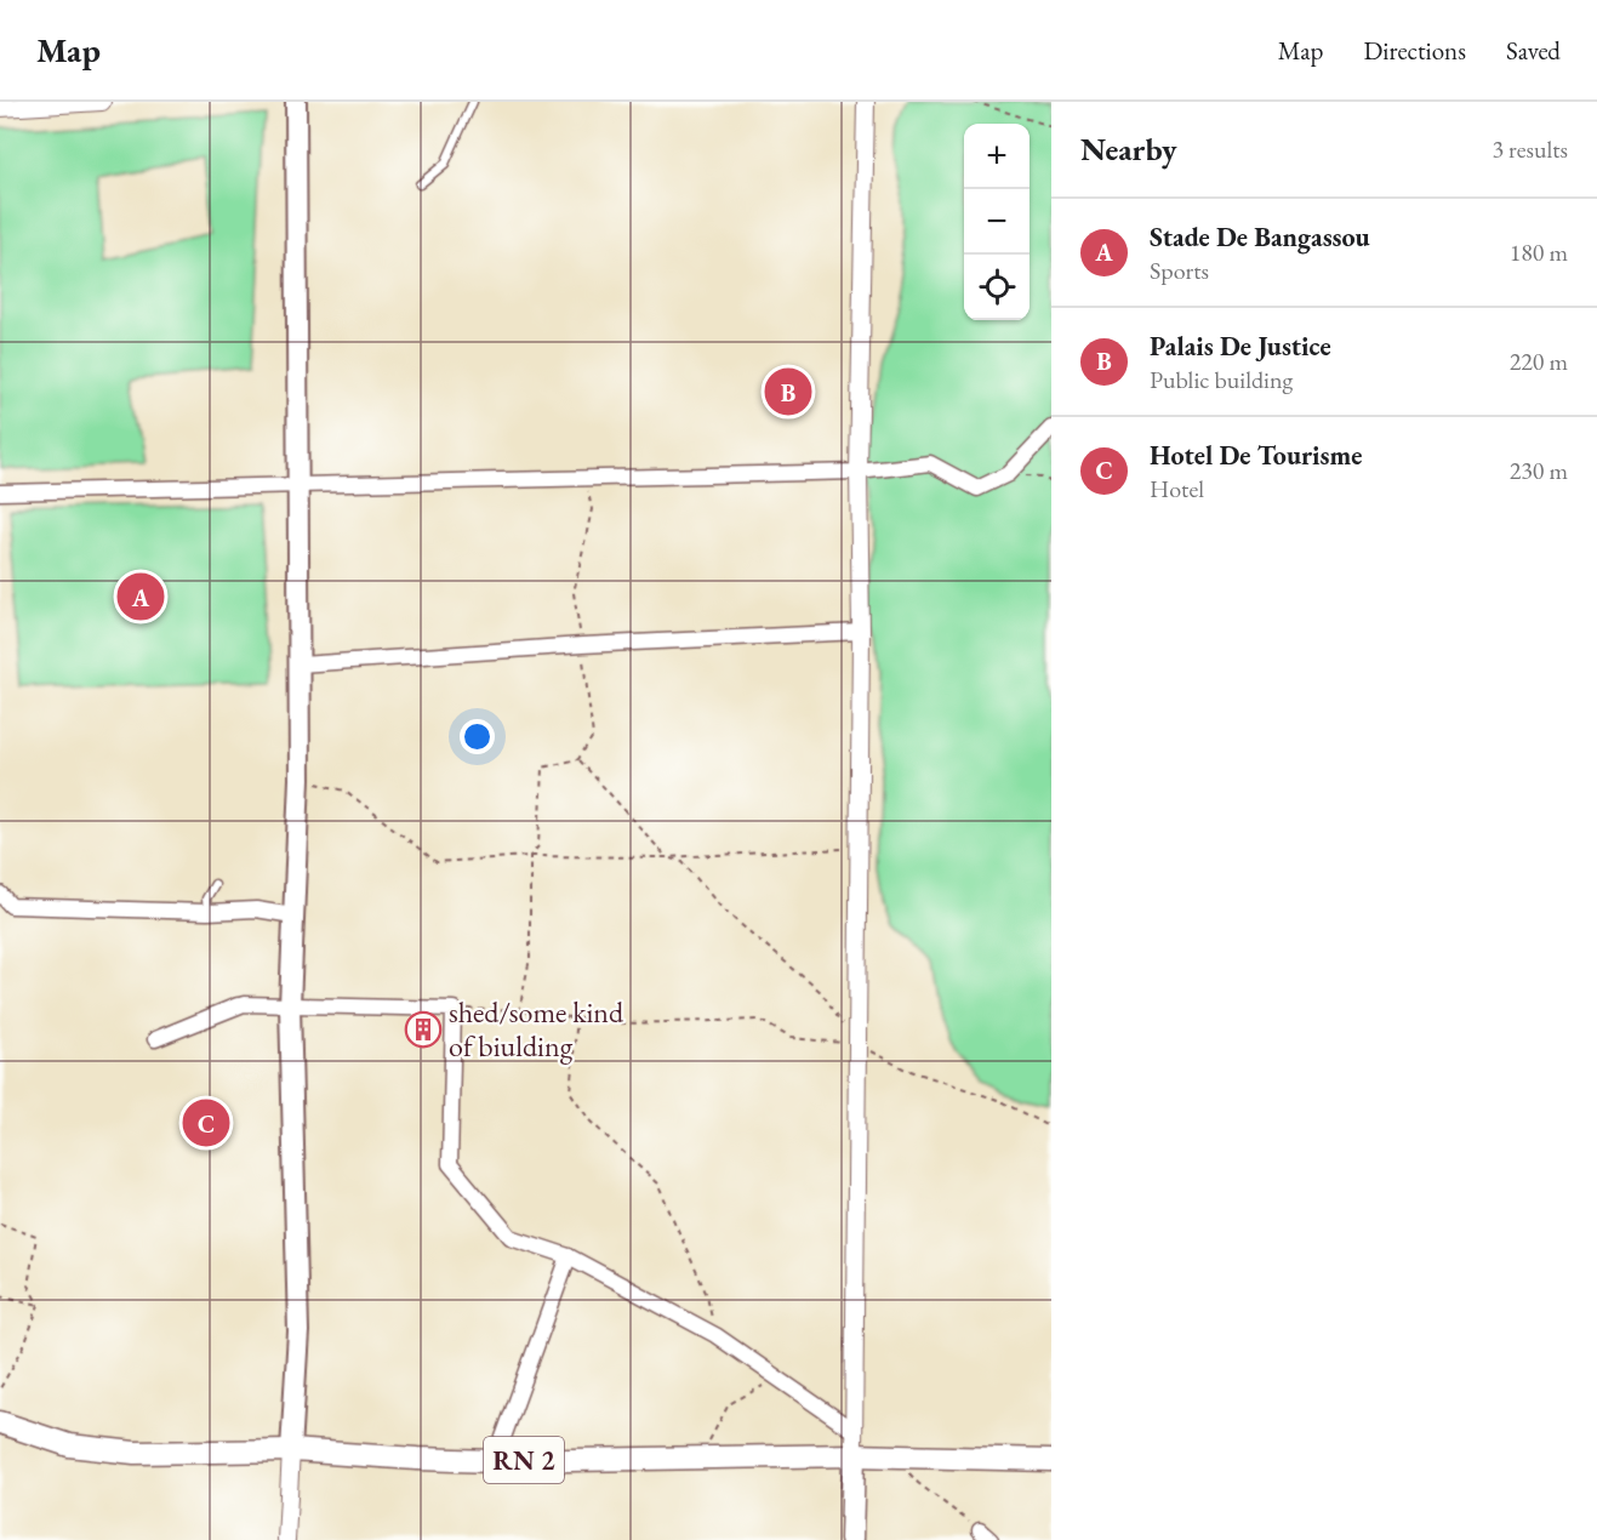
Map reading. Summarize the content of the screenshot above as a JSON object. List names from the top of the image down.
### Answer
{
  "streets": {
    "main road": ["RN 2"]
  },
  "places": {
    "building": ["shed/some kind of biulding"]
  },
  "page": {
    "header": "Map",
    "nav": ["Map", "Directions", "Saved"],
    "heading": ["Nearby", "3 results"],
    "map_buttons": ["+", "−"],
    "list": [
      {
        "mark": "A",
        "name": "Stade De Bangassou",
        "note": "Sports",
        "value": "180 m"
      },
      {
        "mark": "B",
        "name": "Palais De Justice",
        "note": "Public building",
        "value": "220 m"
      },
      {
        "mark": "C",
        "name": "Hotel De Tourisme",
        "note": "Hotel",
        "value": "230 m"
      }
    ],
    "pins": ["B", "A", "C"]
  }
}
